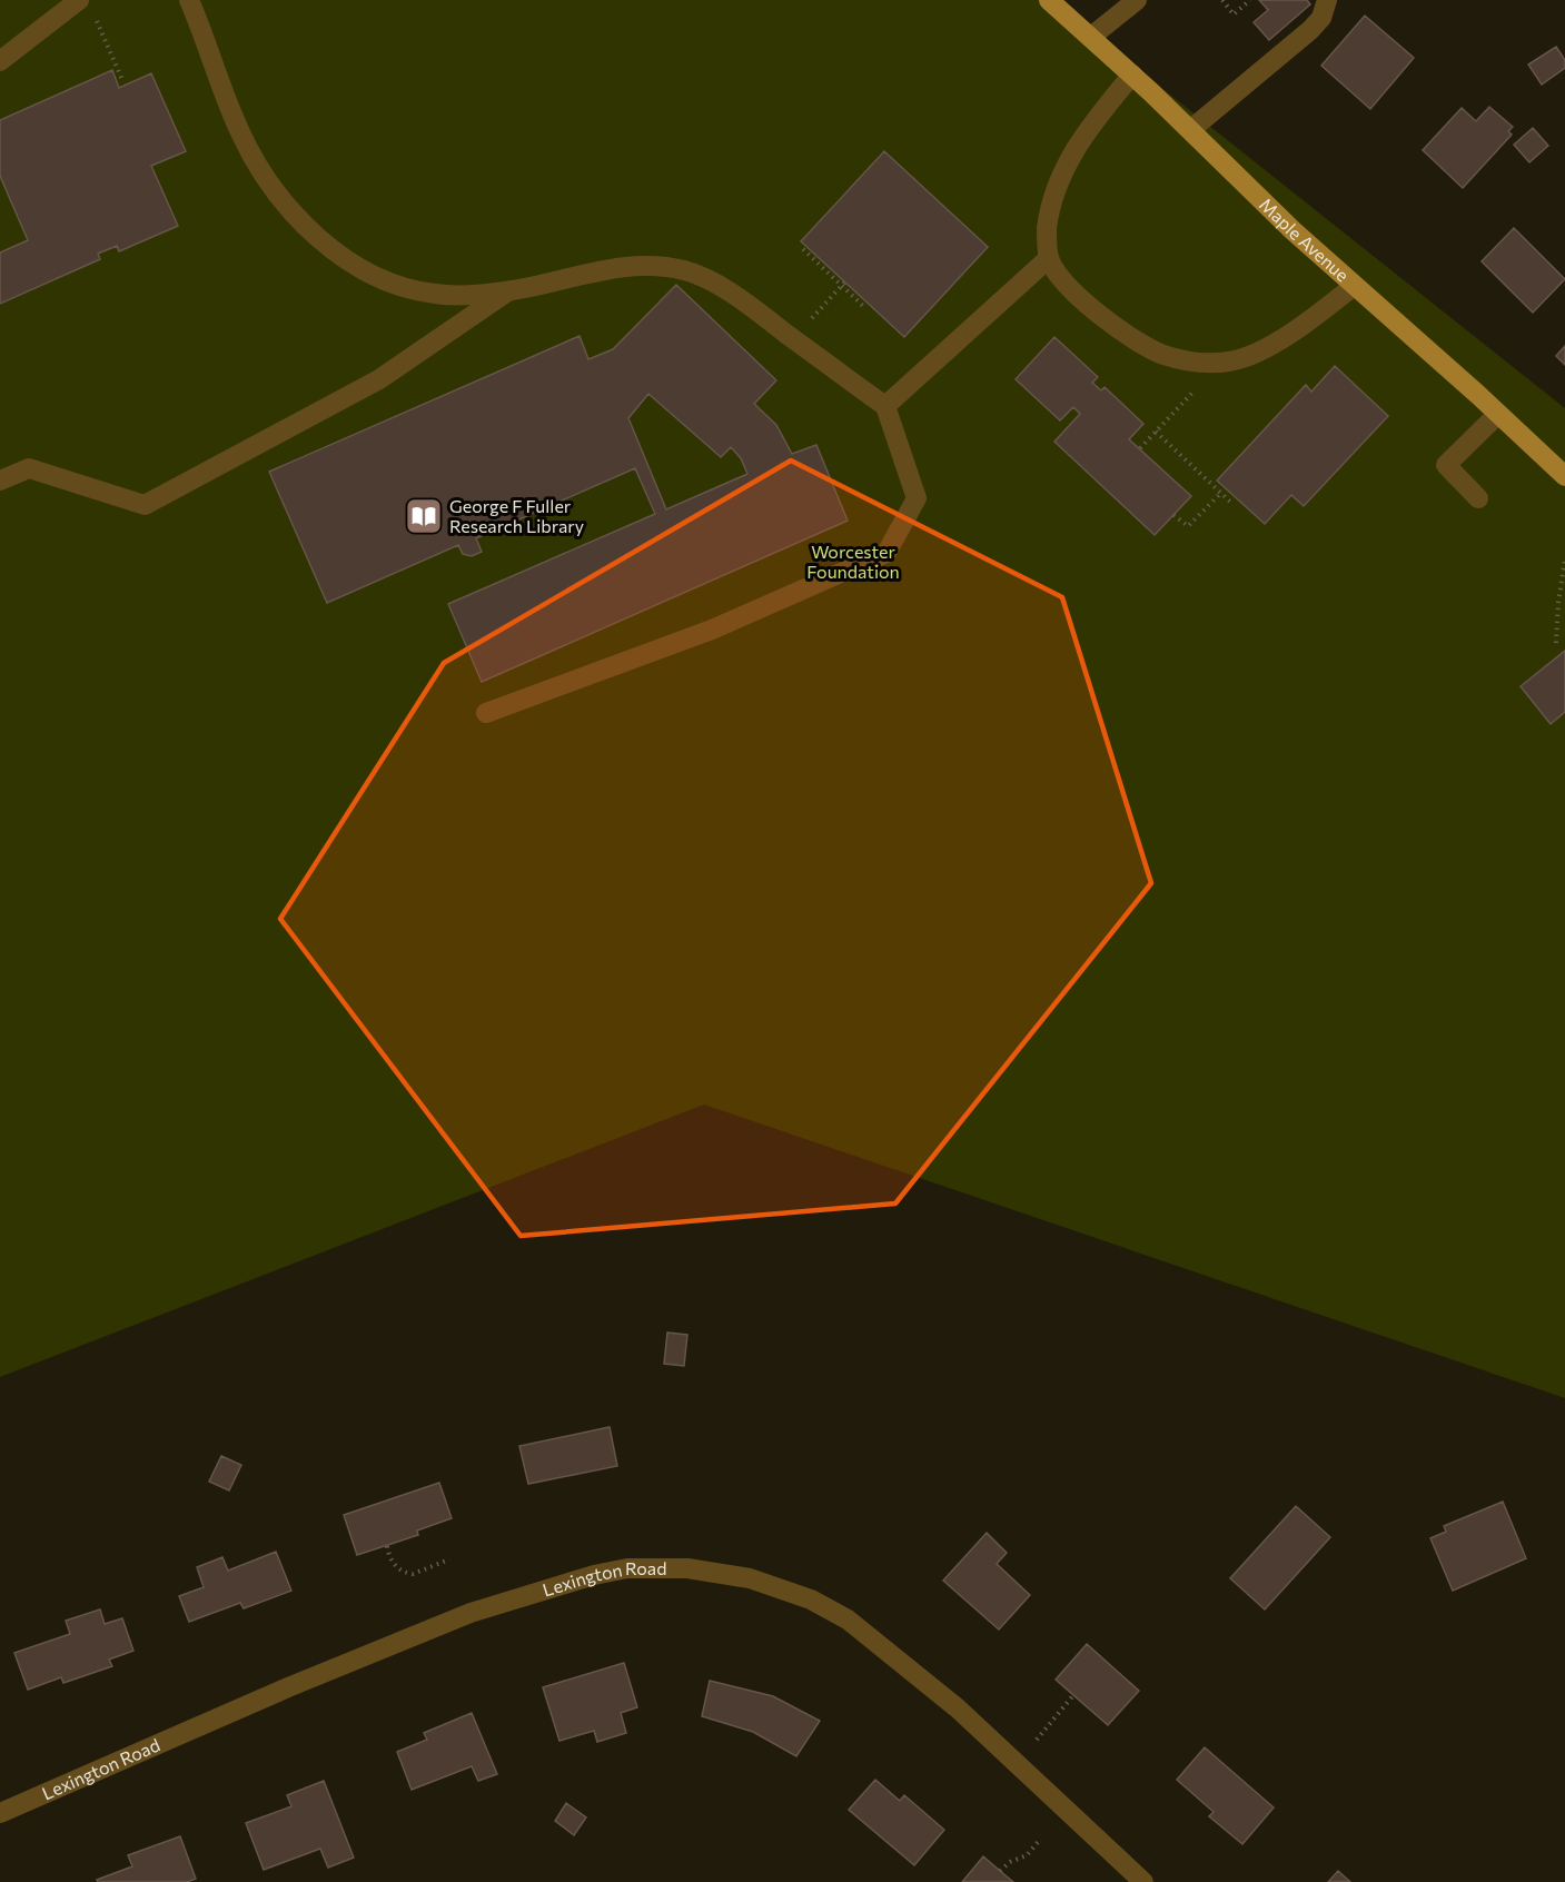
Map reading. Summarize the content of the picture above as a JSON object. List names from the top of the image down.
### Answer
{
  "streets": {
    "main road": ["Maple Avenue"],
    "street": ["Lexington Road"]
  },
  "parks": ["Worcester Foundation"],
  "places": {
    "library": ["George F Fuller Research Library"]
  }
}
